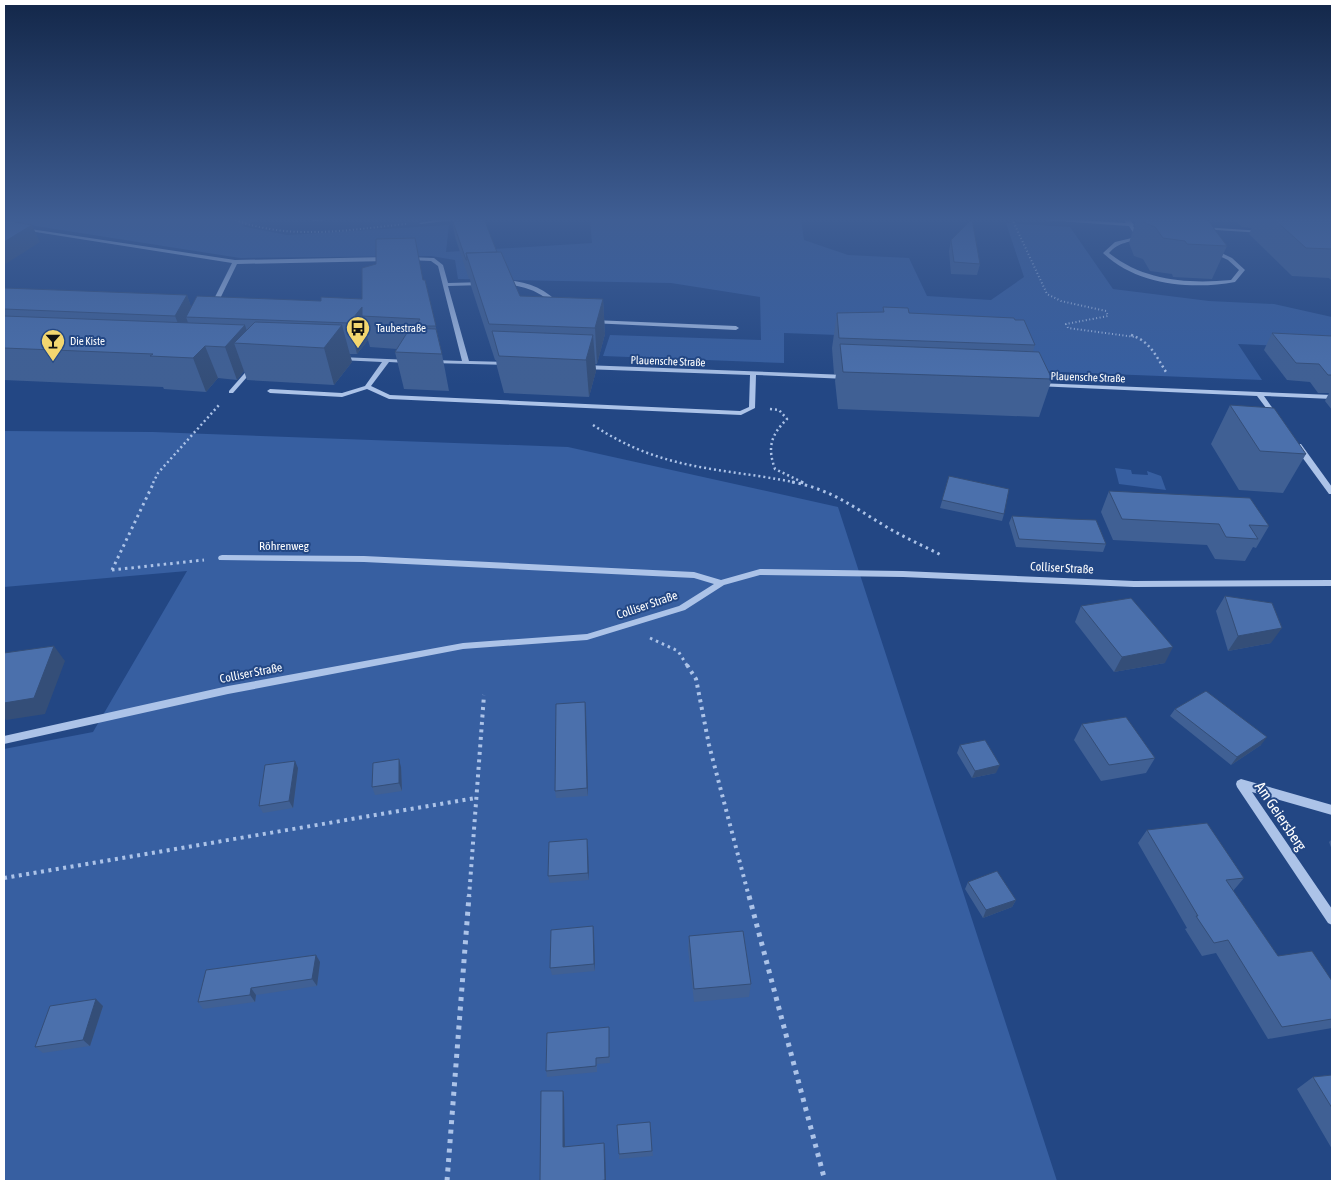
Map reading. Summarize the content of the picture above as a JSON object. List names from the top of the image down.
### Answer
{
  "streets": {
    "street": [
      "Plauensche Straße",
      "Röhrenweg",
      "Colliser Straße",
      "Am Geiersberg"
    ]
  },
  "crossings": [
    ["Röhrenweg", "Colliser Straße"]
  ],
  "places": {
    "bus stop": ["Taubestraße"],
    "bar": ["Die Kiste"]
  }
}
